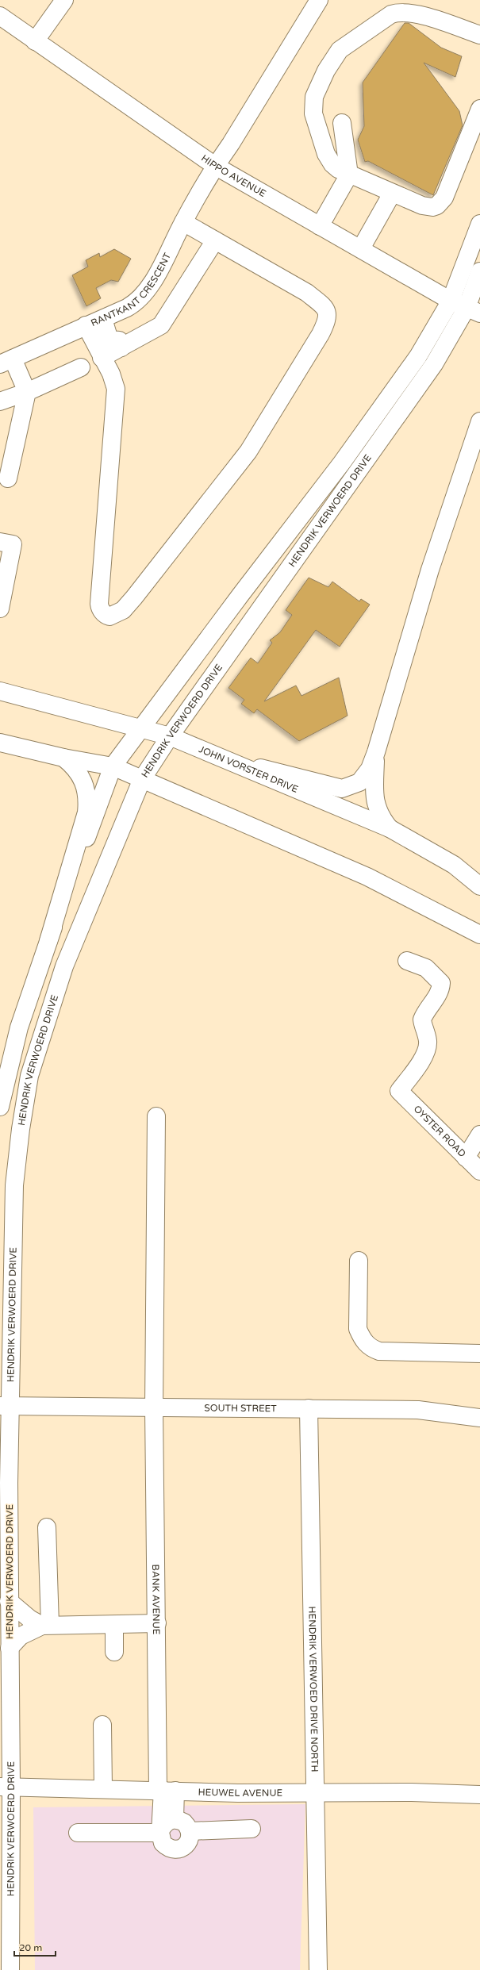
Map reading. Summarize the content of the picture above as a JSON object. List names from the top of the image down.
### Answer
{
  "streets": {
    "street": [
      "HIPPO AVENUE",
      "RANTKANT CRESCENT",
      "HENDRIK VERWOERD DRIVE",
      "JOHN VORSTER DRIVE",
      "OYSTER ROAD",
      "SOUTH STREET",
      "BANK AVENUE",
      "HENDRIK VERWOED DRIVE NORTH",
      "HEUWEL AVENUE"
    ]
  },
  "crossings": [
    ["HIPPO AVENUE", "RANTKANT CRESCENT"],
    ["HIPPO AVENUE", "HENDRIK VERWOERD DRIVE"],
    ["HENDRIK VERWOERD DRIVE", "JOHN VORSTER DRIVE"],
    ["HENDRIK VERWOERD DRIVE", "SOUTH STREET"],
    ["HENDRIK VERWOERD DRIVE", "HEUWEL AVENUE"],
    ["SOUTH STREET", "BANK AVENUE"],
    ["SOUTH STREET", "HENDRIK VERWOED DRIVE NORTH"],
    ["BANK AVENUE", "HEUWEL AVENUE"],
    ["HENDRIK VERWOED DRIVE NORTH", "HEUWEL AVENUE"]
  ],
  "scale_bar": "20 m"
}
